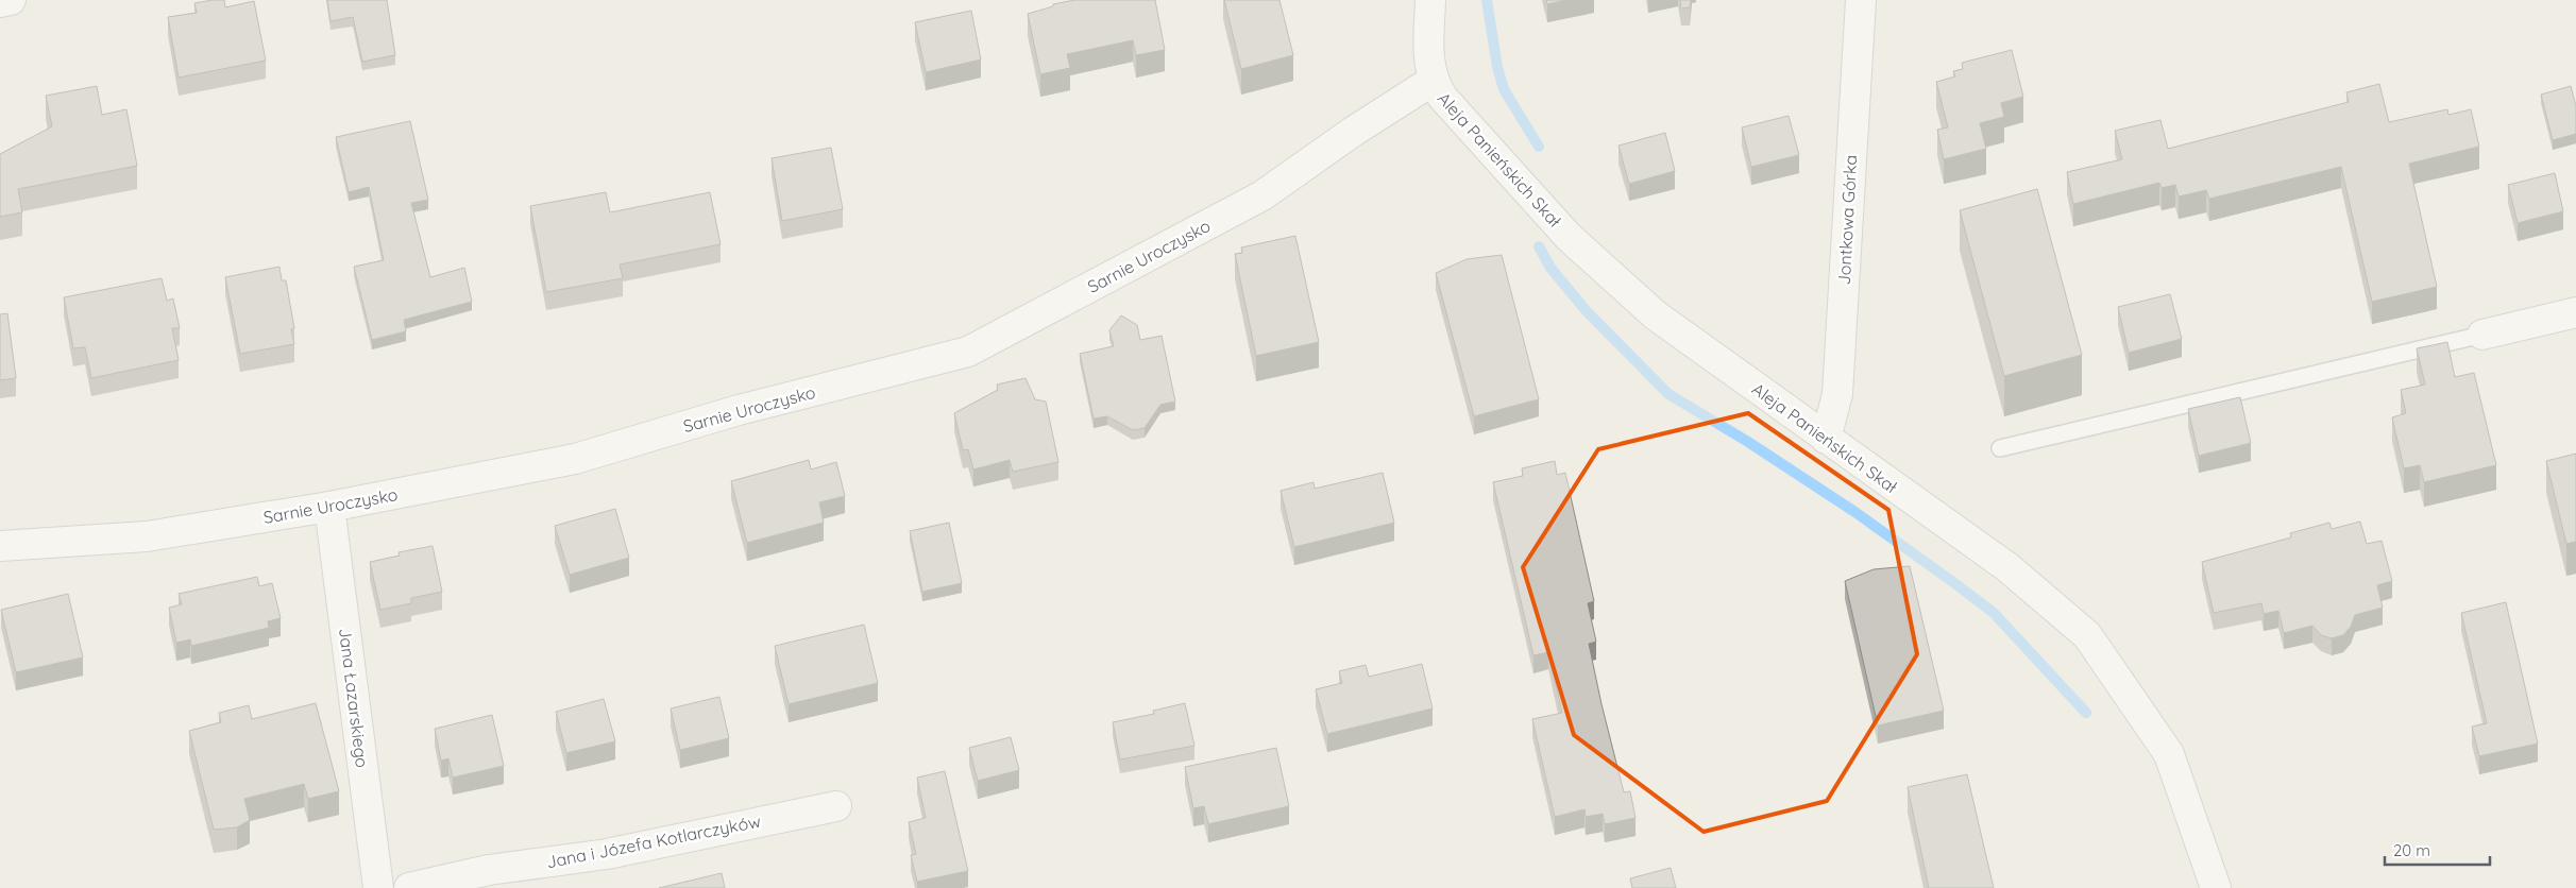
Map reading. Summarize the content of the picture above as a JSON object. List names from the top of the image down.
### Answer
{
  "streets": {
    "street": [
      "Aleja Panieńskich Skał",
      "Jontkowa Górka",
      "Sarnie Uroczysko",
      "Jana Łazarskiego",
      "Jana i Józefa Kotlarczyków"
    ]
  },
  "crossings": [
    ["Aleja Panieńskich Skał", "Jontkowa Górka"],
    ["Aleja Panieńskich Skał", "Sarnie Uroczysko"],
    ["Sarnie Uroczysko", "Jana Łazarskiego"]
  ],
  "scale_bar": "20 m"
}
